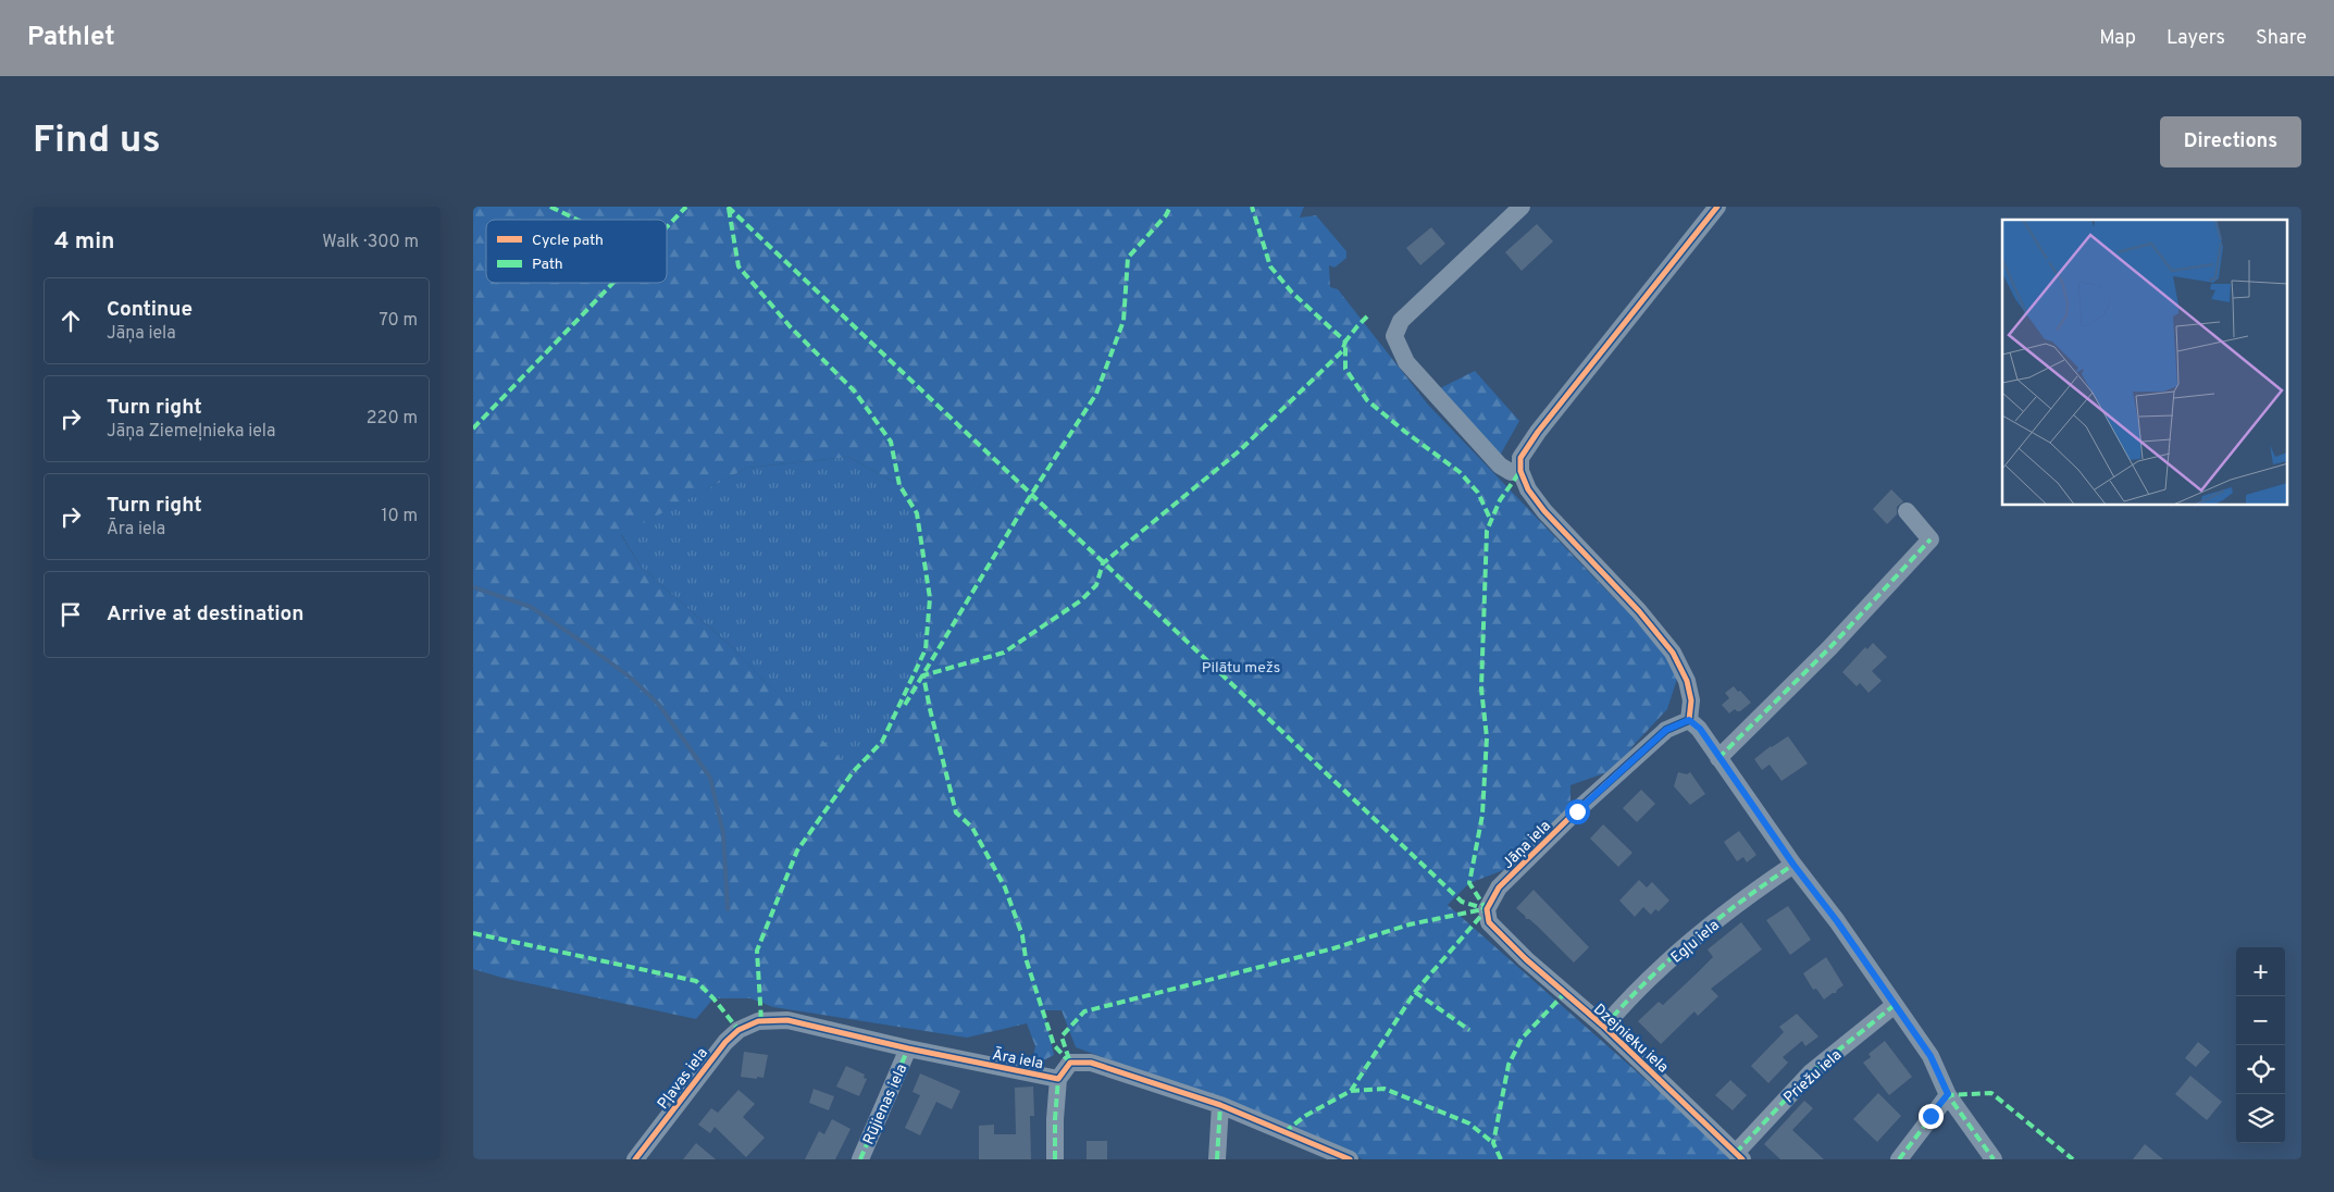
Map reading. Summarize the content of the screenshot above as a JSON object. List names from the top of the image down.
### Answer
{
  "streets": {
    "street": [
      "Jāņa iela",
      "Egļu iela",
      "Dzejnieku iela",
      "Āra iela",
      "Priežu iela",
      "Pļavas iela",
      "Rūjienas iela"
    ]
  },
  "crossings": [
    ["Jāņa iela", "Dzejnieku iela"],
    ["Egļu iela", "Dzejnieku iela"],
    ["Dzejnieku iela", "Priežu iela"],
    ["Āra iela", "Pļavas iela"],
    ["Āra iela", "Rūjienas iela"]
  ],
  "parks": ["Pilātu mežs"],
  "legend": ["Cycle path", "Path"],
  "page": {
    "header": "Pathlet",
    "nav": ["Map", "Layers", "Share"],
    "buttons": "Directions",
    "title": "Find us",
    "heading": ["4 min", "Walk · 300 m"],
    "list": [
      ["Continue", "Jāņa iela", "70 m"],
      ["Turn right", "Jāņa Ziemeļnieka iela", "220 m"],
      ["Turn right", "Āra iela", "10 m"],
      "Arrive at destination"
    ],
    "map_buttons": ["+", "−"]
  }
}
